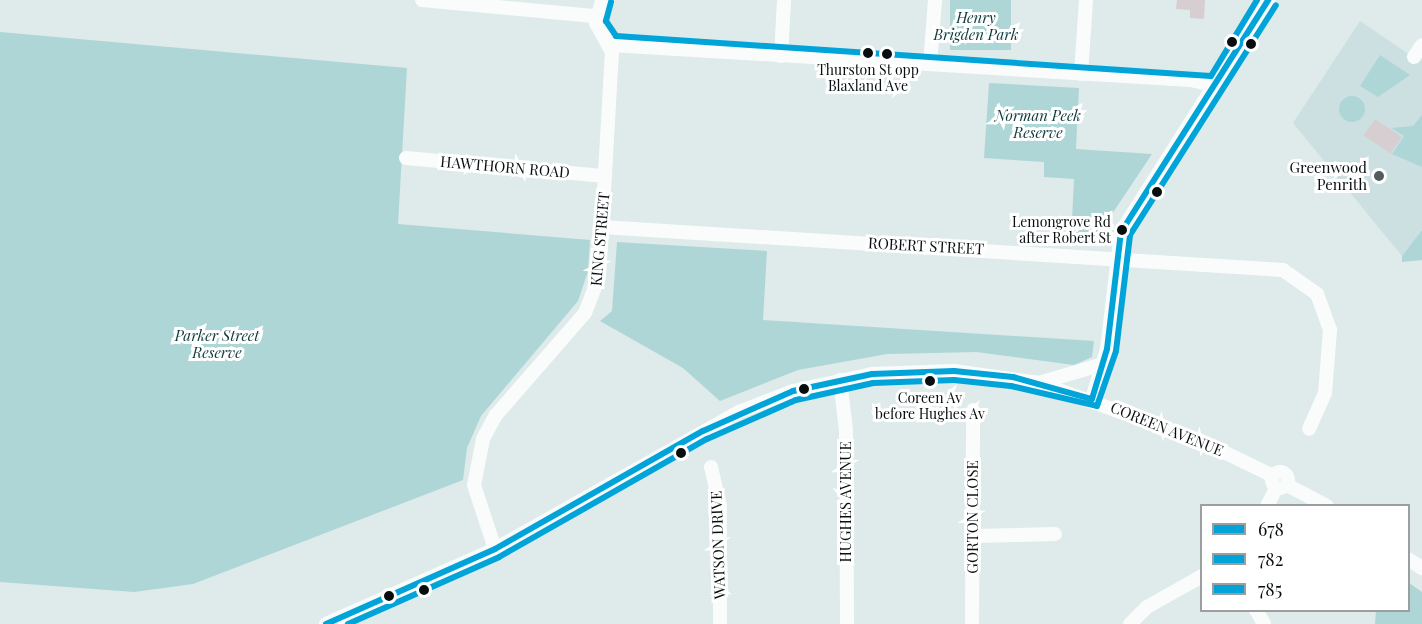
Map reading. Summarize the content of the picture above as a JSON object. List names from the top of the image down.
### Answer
{
  "streets": {
    "street": [
      "HAWTHORN ROAD",
      "KING STREET",
      "ROBERT STREET",
      "COREEN AVENUE",
      "HUGHES AVENUE",
      "GORTON CLOSE",
      "WATSON DRIVE"
    ]
  },
  "crossings": [
    ["HAWTHORN ROAD", "KING STREET"],
    ["KING STREET", "ROBERT STREET"],
    ["KING STREET", "COREEN AVENUE"],
    ["COREEN AVENUE", "HUGHES AVENUE"]
  ],
  "parks": ["Henry Brigden Park", "Norman Peek Reserve", "Parker Street Reserve"],
  "places": [
    "Thurston St opp Blaxland Ave",
    "Greenwood Penrith",
    "Lemongrove Rd after Robert St",
    "Coreen Av before Hughes Av"
  ],
  "lines": ["transit line 678", "transit line 785", "transit line 782"],
  "legend": ["678", "782", "785"]
}
